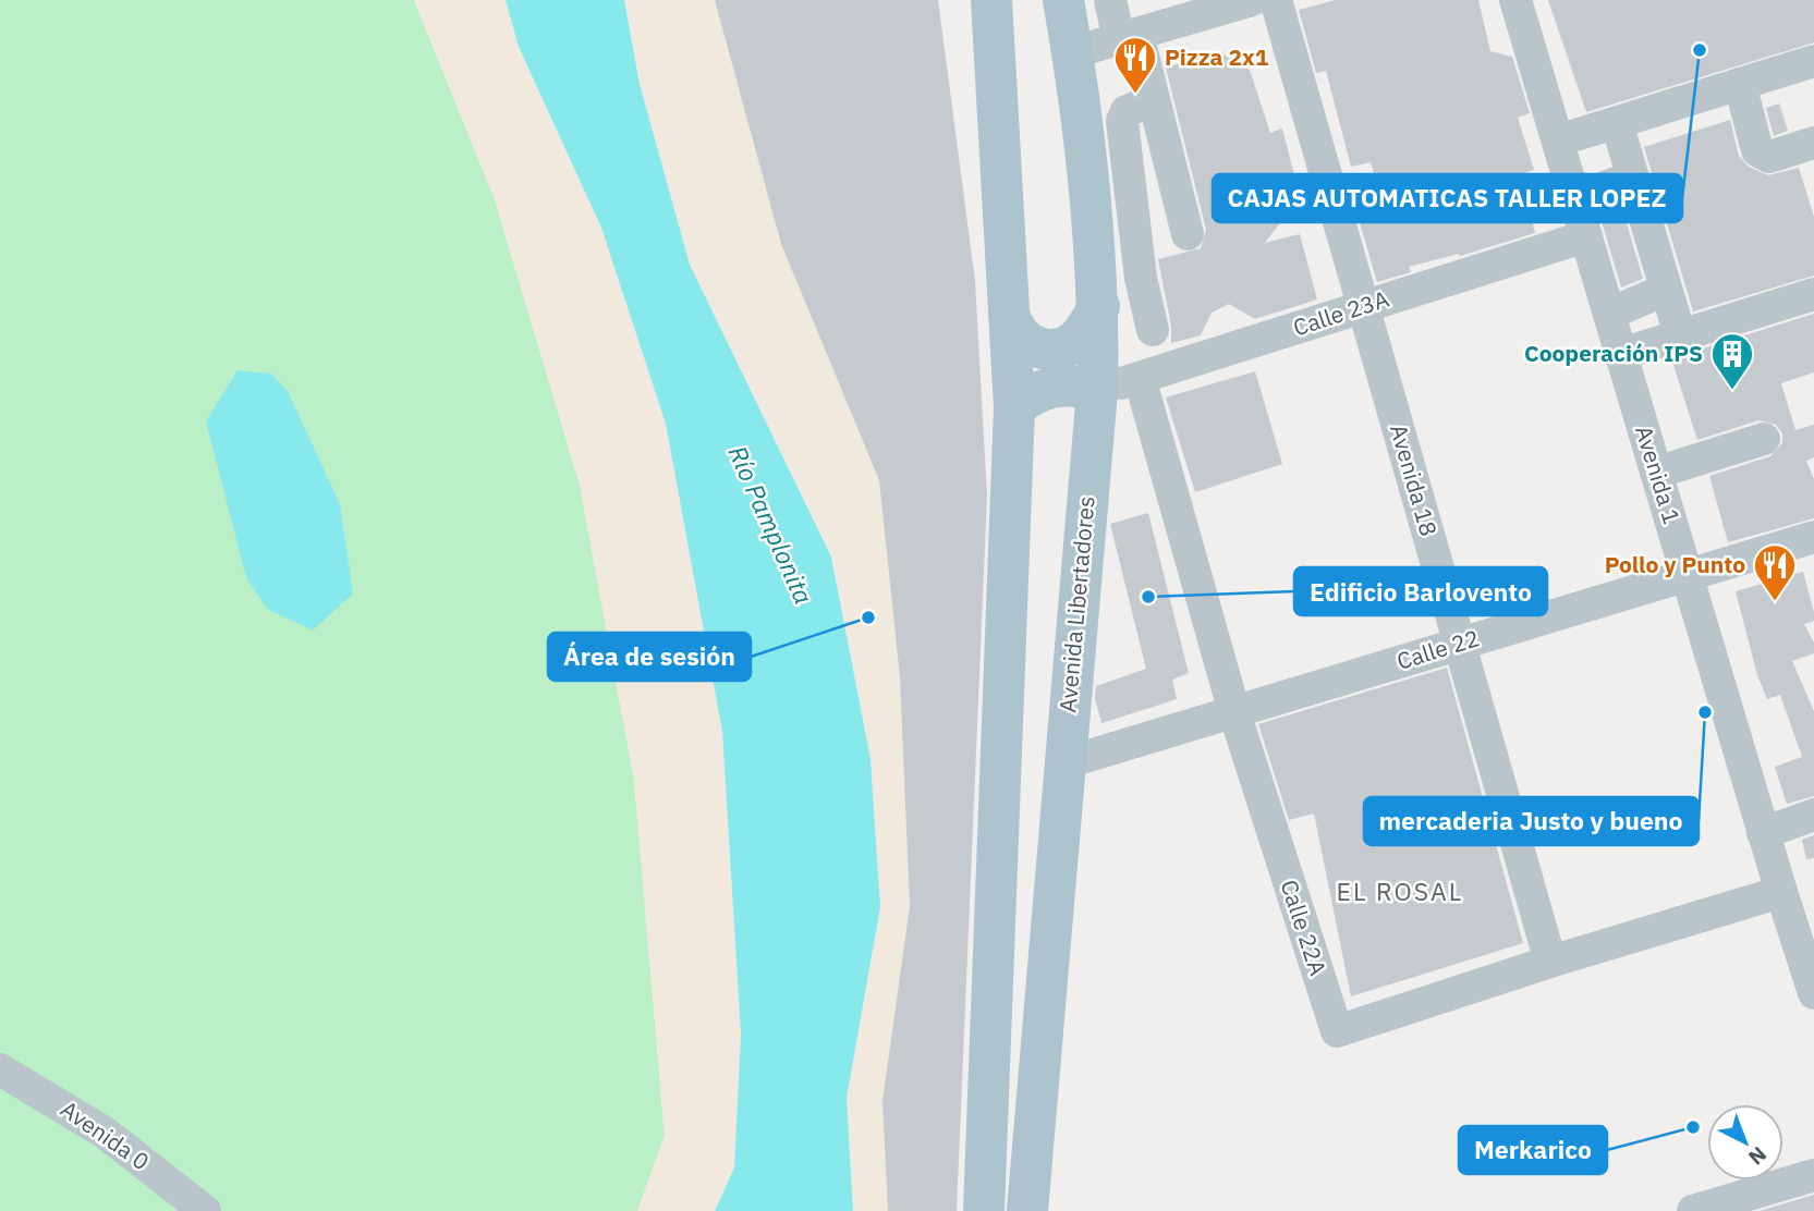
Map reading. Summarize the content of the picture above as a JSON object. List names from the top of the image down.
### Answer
{
  "streets": {
    "main road": ["Avenida Libertadores"],
    "street": [
      "Calle 23A",
      "Avenida 1",
      "Avenida 18",
      "Calle 22",
      "Calle 22A",
      "Avenida 0"
    ]
  },
  "crossings": [
    ["Calle 23A", "Avenida 1"],
    ["Calle 23A", "Avenida 18"],
    ["Calle 23A", "Avenida Libertadores"],
    ["Calle 23A", "Calle 22A"],
    ["Avenida 1", "Calle 22"],
    ["Avenida 1", "Calle 22A"],
    ["Avenida 18", "Calle 22"],
    ["Avenida 18", "Calle 22A"],
    ["Avenida Libertadores", "Calle 22"],
    ["Calle 22", "Calle 22A"]
  ],
  "districts": ["EL ROSAL"],
  "water": ["Río Pamplonita"],
  "places": {
    "other": [
      "CAJAS AUTOMATICAS TALLER LOPEZ",
      "Edificio Barlovento",
      "Área de sesión",
      "mercaderia Justo y bueno",
      "Merkarico"
    ],
    "restaurant": ["Pizza 2x1", "Pollo y Punto"],
    "building": ["Cooperación IPS"]
  },
  "north": "bottom right"
}
